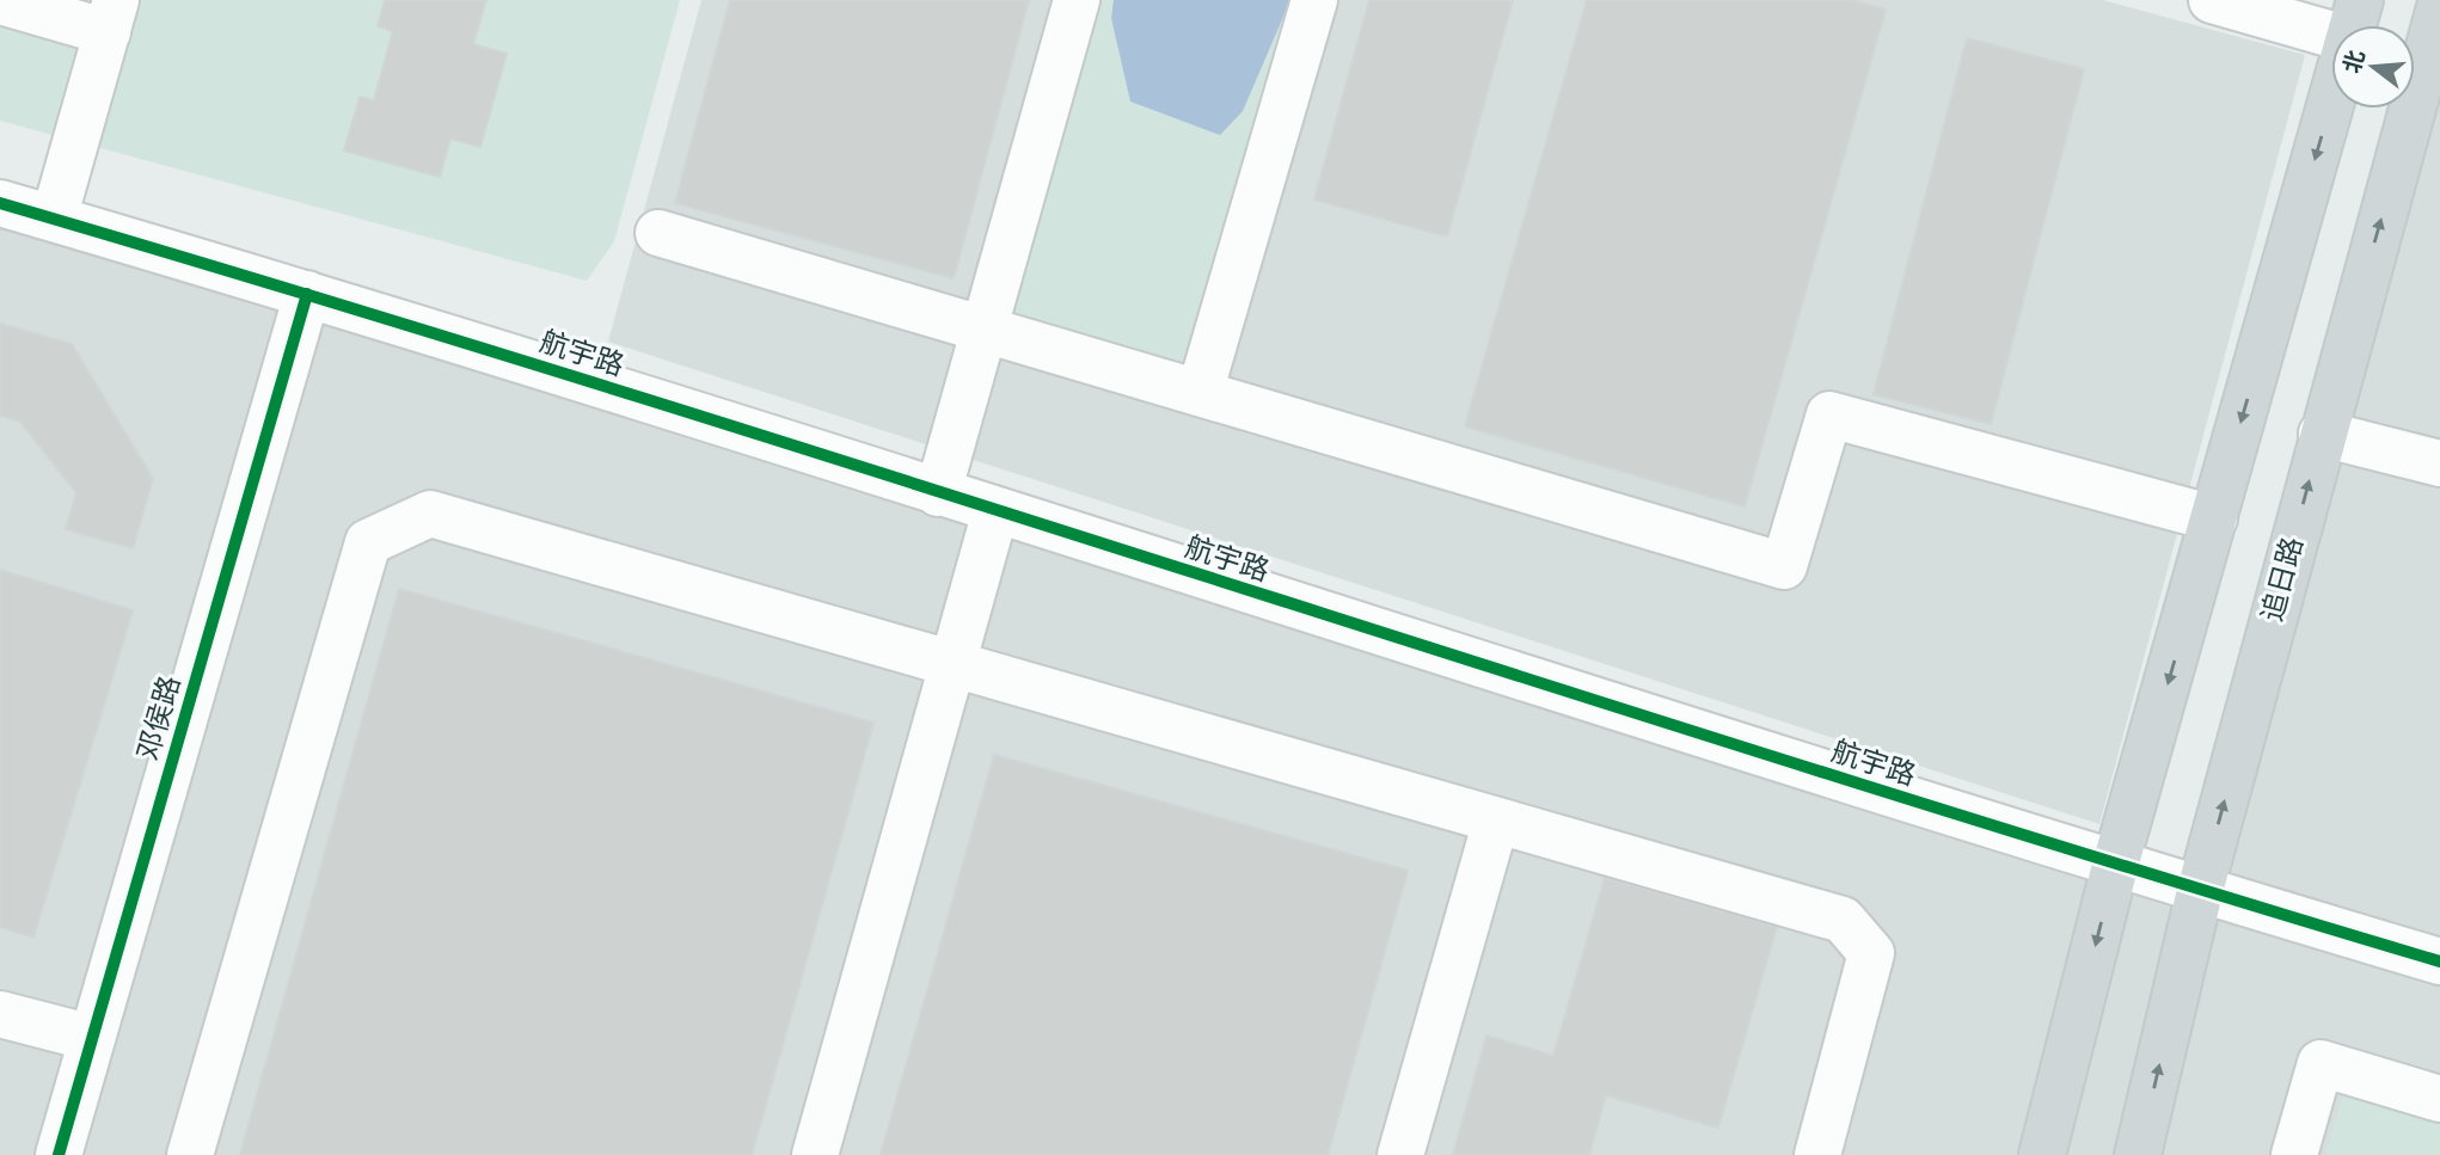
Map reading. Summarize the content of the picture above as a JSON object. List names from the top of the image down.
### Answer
{
  "streets": {
    "main road": ["追日路"],
    "street": ["航宇路", "邓侯路"]
  },
  "crossings": [
    ["航宇路", "追日路"],
    ["航宇路", "邓侯路"]
  ],
  "north": "left"
}
